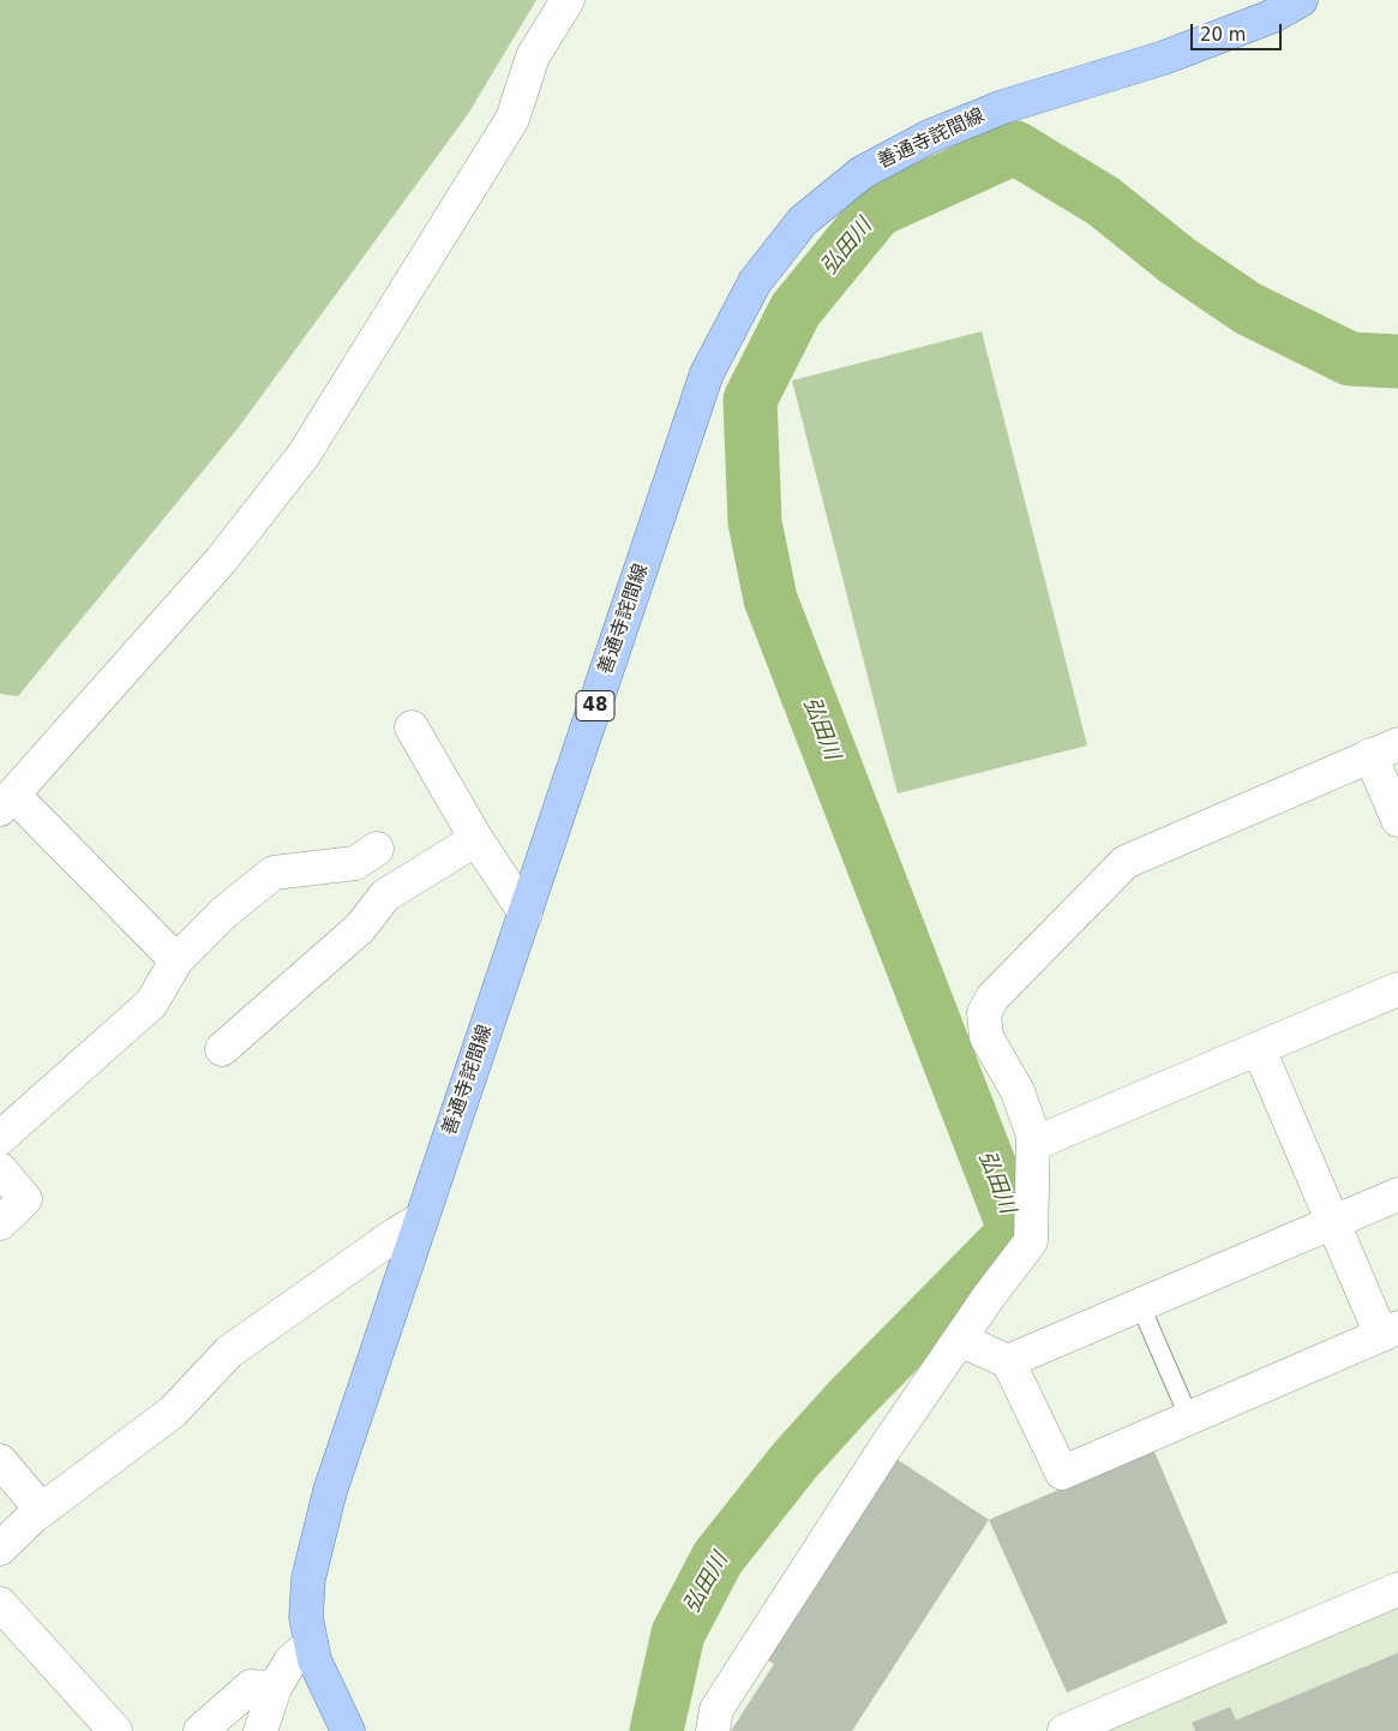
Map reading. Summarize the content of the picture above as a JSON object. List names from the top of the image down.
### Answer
{
  "streets": {
    "main road": ["善通寺詫間線", "48"]
  },
  "water": ["弘田川"],
  "scale_bar": "20 m"
}
